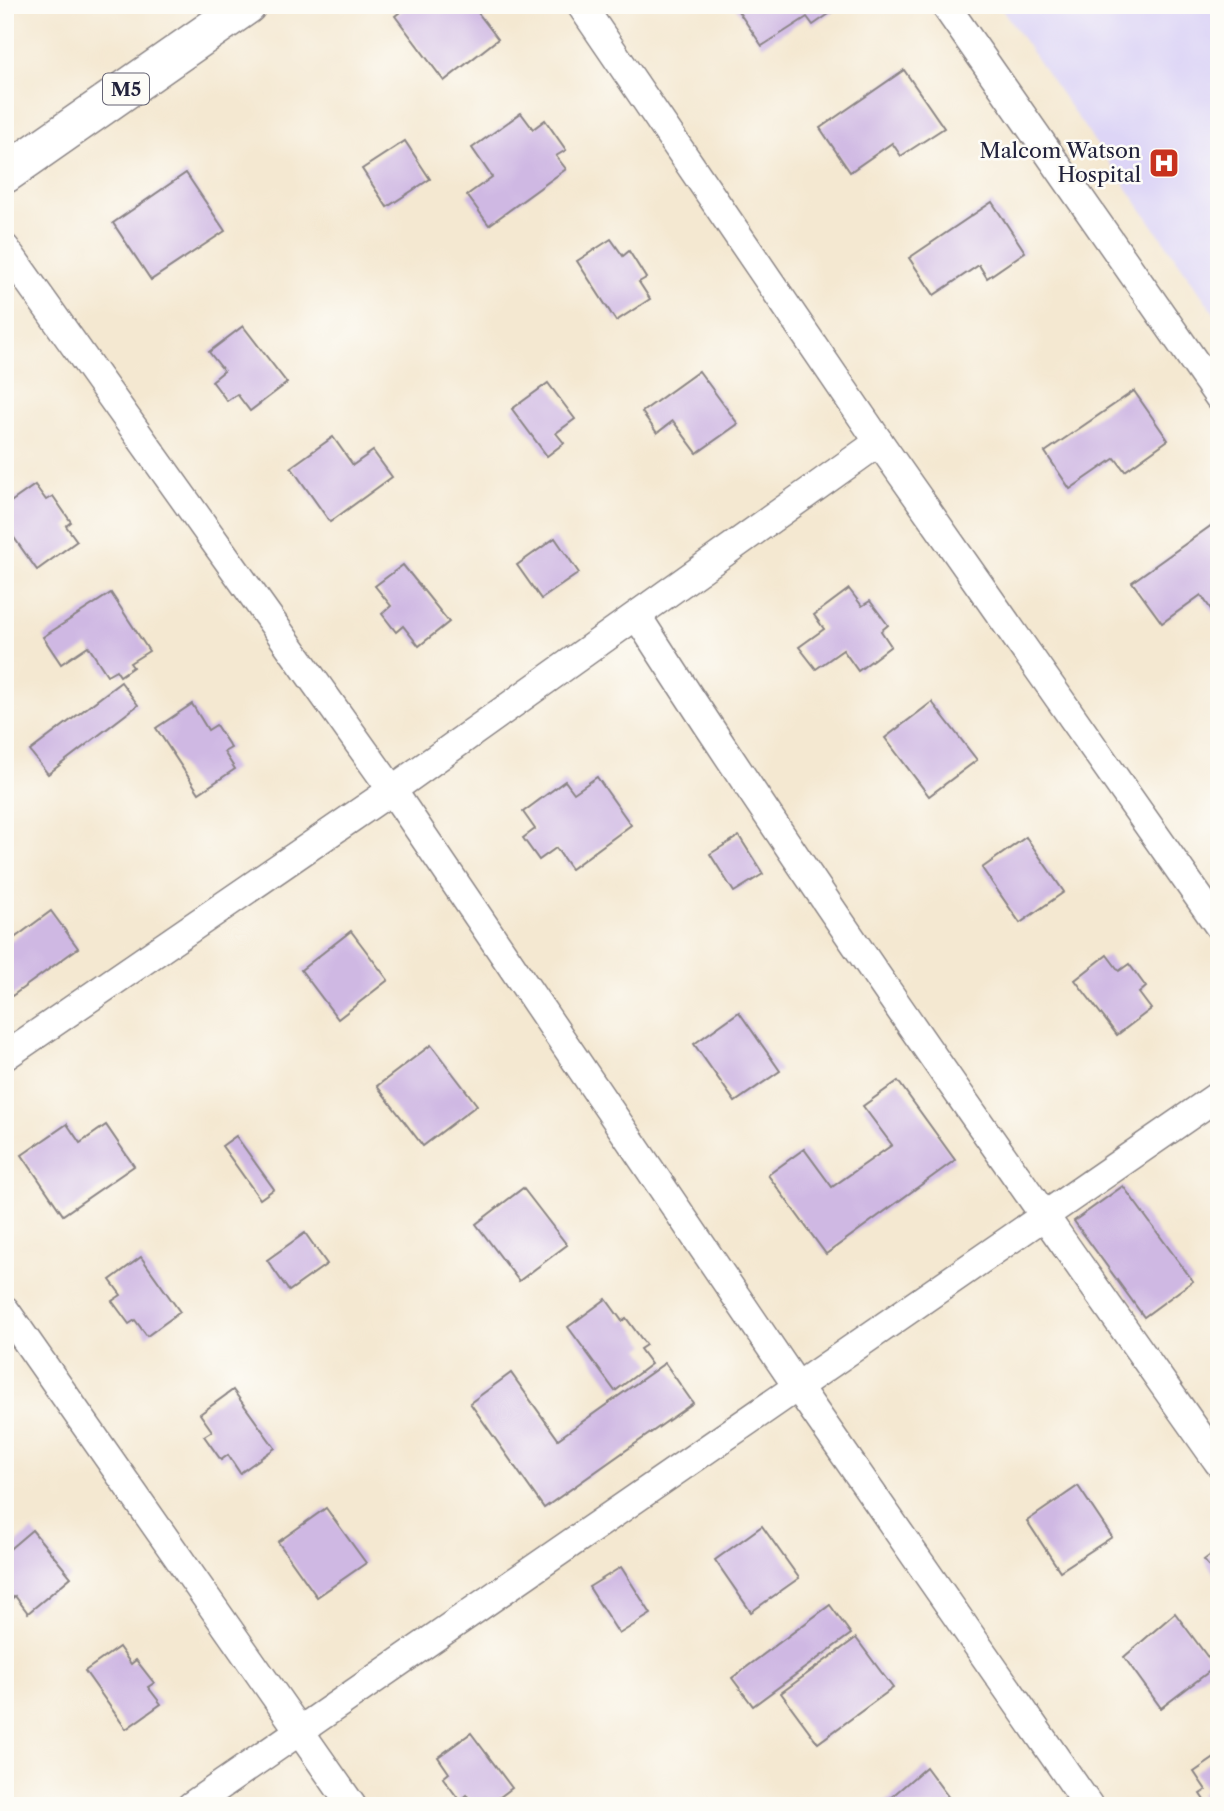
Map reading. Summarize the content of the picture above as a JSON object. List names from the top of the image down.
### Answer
{
  "streets": {
    "main road": ["M5"]
  },
  "places": {
    "hospital": ["Malcom Watson Hospital"]
  }
}
